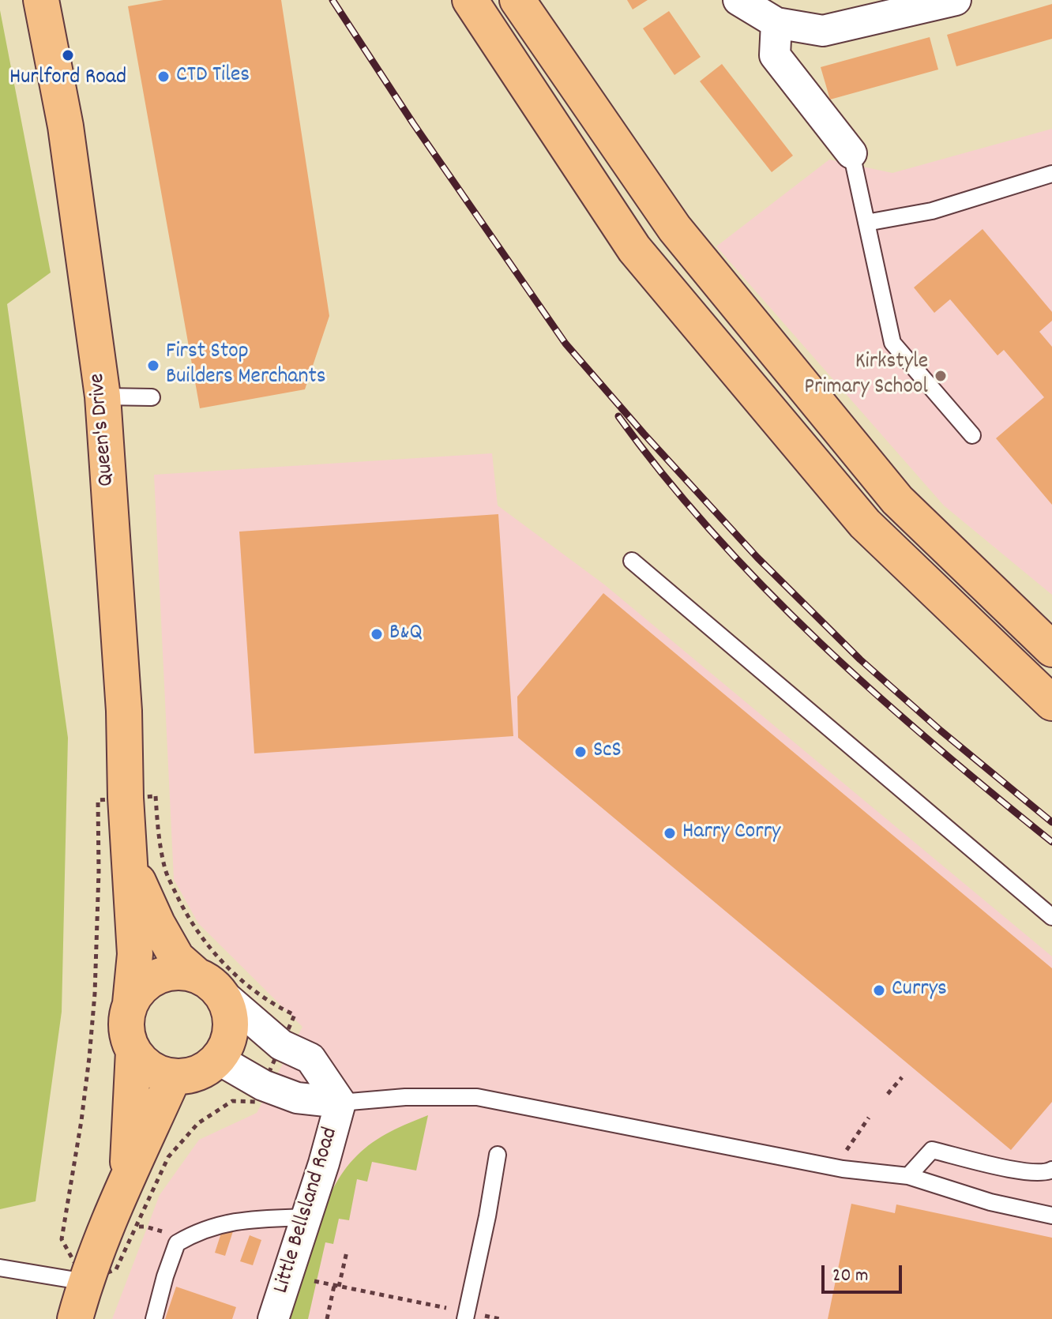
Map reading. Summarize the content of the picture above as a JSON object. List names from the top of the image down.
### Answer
{
  "streets": {
    "main road": ["Queen's Drive"],
    "street": ["Little Bellsland Road"]
  },
  "places": [
    "Hurlford Road",
    "CTD Tiles",
    "First Stop Builders Merchants",
    "Kirkstyle Primary School",
    "B&Q",
    "ScS",
    "Harry Corry",
    "Currys"
  ],
  "scale_bar": "20 m"
}
